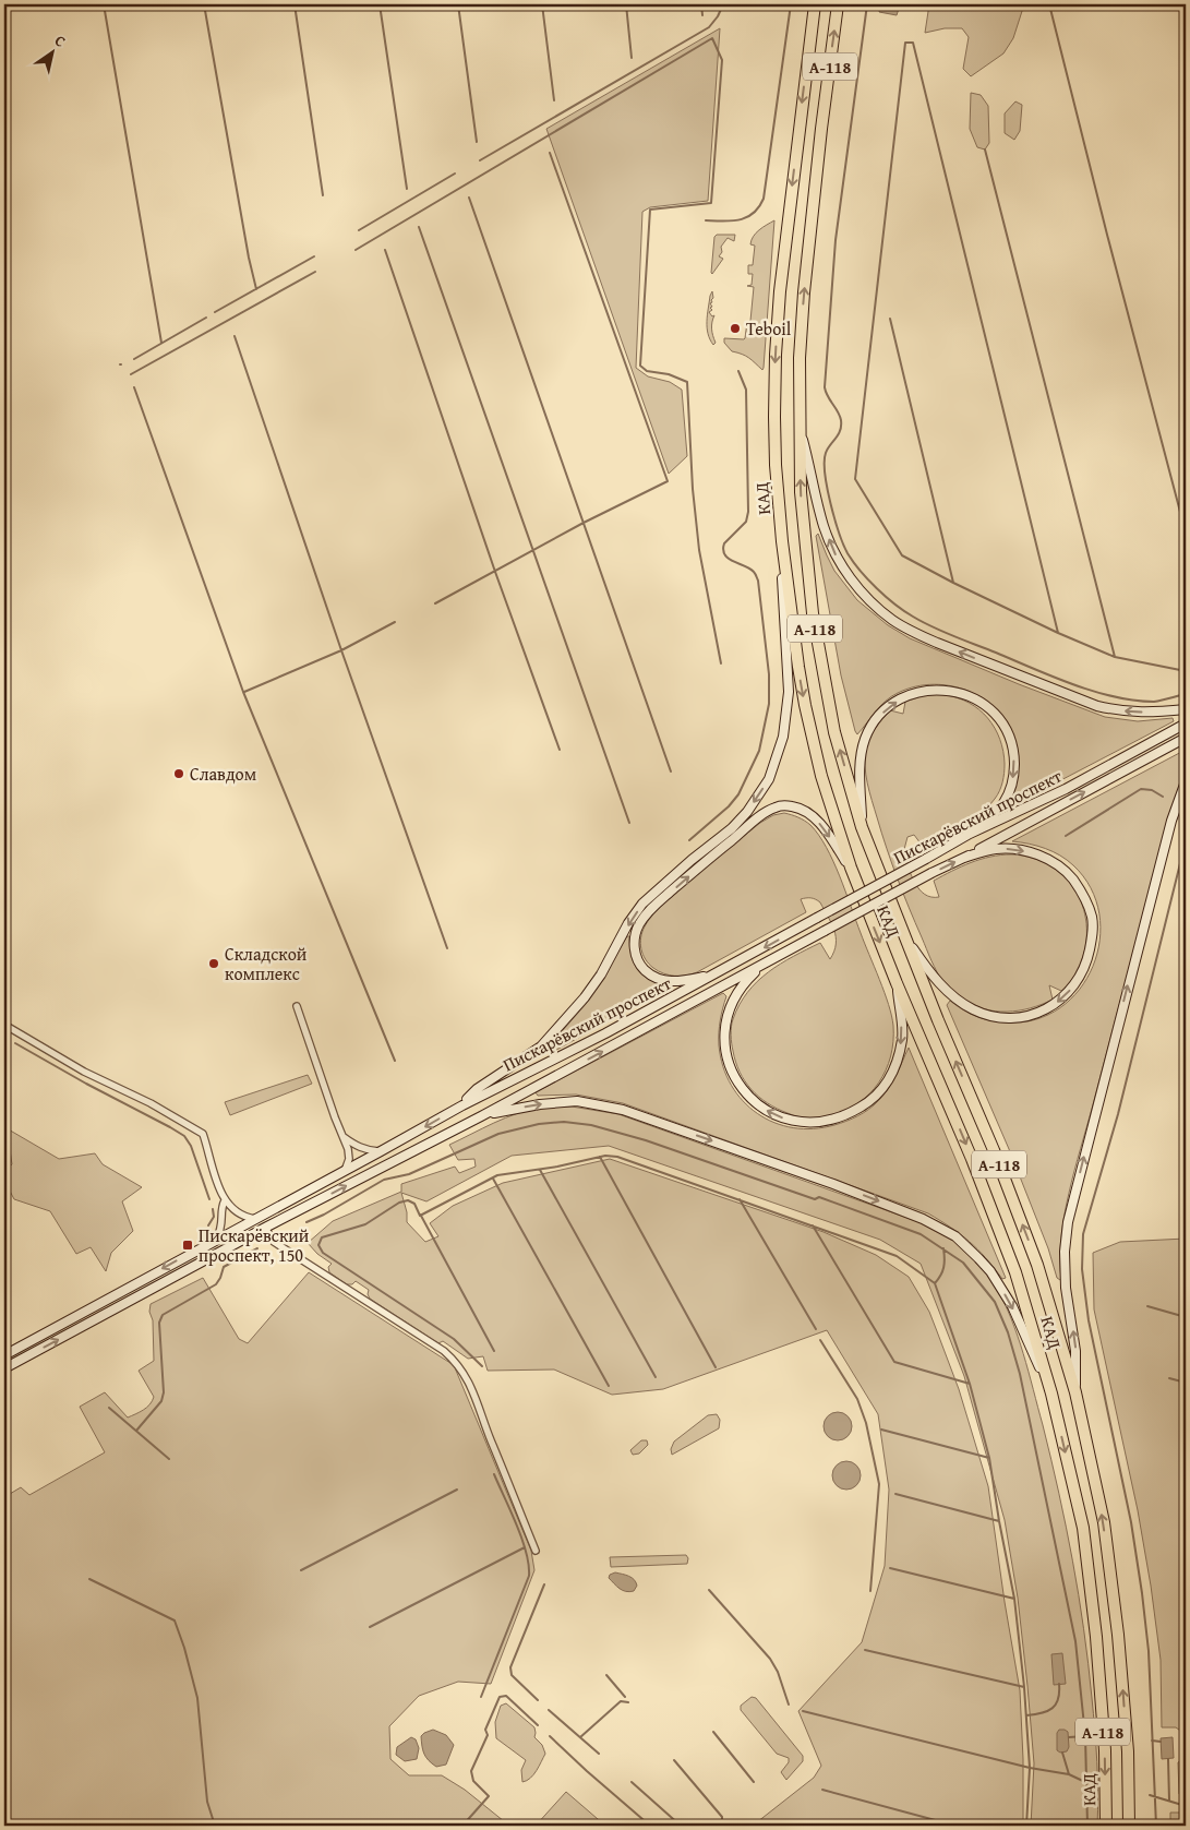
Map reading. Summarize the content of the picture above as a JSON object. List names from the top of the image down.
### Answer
{
  "streets": {
    "highway": ["А-118", "КАД"],
    "main road": ["Пискарёвский проспект"]
  },
  "places": {
    "other": ["Teboil", "Славдом", "Складской комплекс"],
    "transit": ["Пискарёвский проспект, 150"]
  },
  "north": "top right"
}
